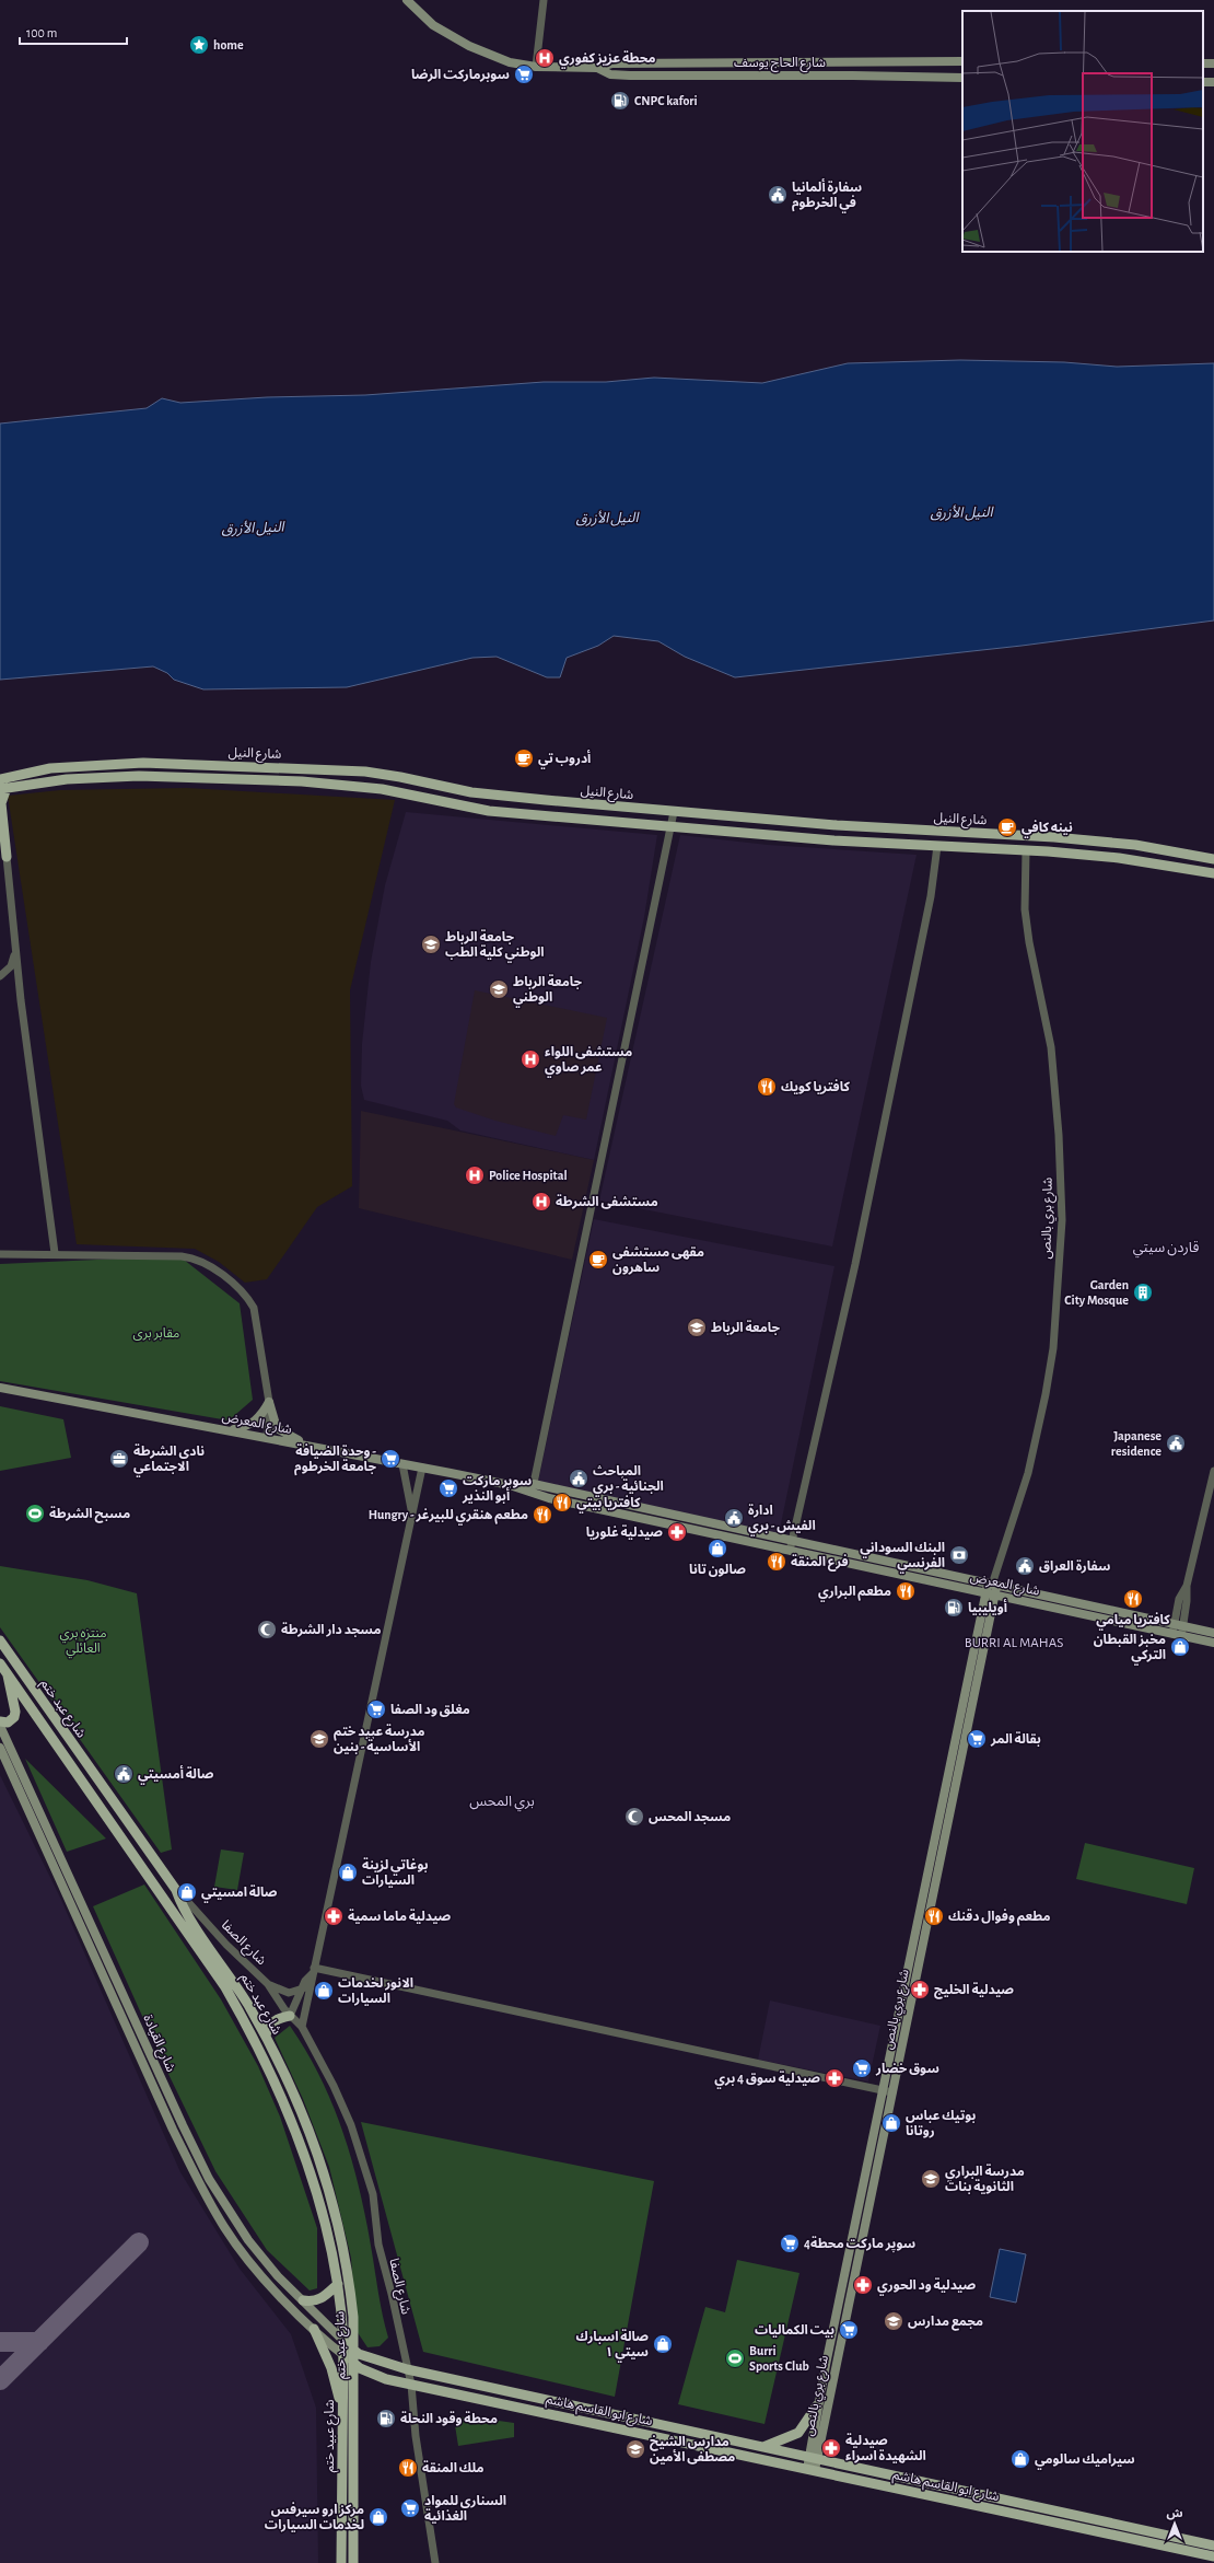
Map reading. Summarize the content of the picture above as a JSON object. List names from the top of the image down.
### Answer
{
  "streets": {
    "main road": [
      "شارع الحاج يوسف",
      "شارع النيل",
      "شارع بري بالنص",
      "شارع المعرض",
      "شارع عبد ختم",
      "شارع القيادة",
      "شارع ابو القاسم هاشم",
      "شارع عبيد ختم"
    ],
    "street": ["شارع الصفا"]
  },
  "crossings": [
    ["شارع النيل", "شارع بري بالنص"],
    ["شارع بري بالنص", "شارع المعرض"],
    ["شارع بري بالنص", "شارع ابو القاسم هاشم"],
    ["شارع عبد ختم", "شارع الصفا"],
    ["شارع عبد ختم", "شارع ابو القاسم هاشم"],
    ["شارع عبد ختم", "شارع عبيد ختم"],
    ["شارع الصفا", "شارع ابو القاسم هاشم"],
    ["شارع القيادة", "شارع ابو القاسم هاشم"],
    ["شارع القيادة", "شارع عبيد ختم"],
    ["شارع ابو القاسم هاشم", "شارع عبيد ختم"]
  ],
  "districts": ["قاردن سيتي", "BURRI AL MAHAS", "بري المحس"],
  "water": ["النيل الأزرق"],
  "parks": ["مقابر برى", "منتزه بري العائلي"],
  "places": {
    "place": ["home"],
    "hospital": [
      "محطة عزيز كفوري",
      "مستشفى اللواء عمر صاوي",
      "Police Hospital",
      "مستشفى الشرطة"
    ],
    "supermarket": [
      "سوبرماركت الرضا",
      "وحدة الضيافة - جامعة الخرطوم",
      "سوبر ماركت أبو النذير",
      "مغلق ود الصفا",
      "بقالة المر",
      "سوق خضار",
      "سوپر مارکت محطة4",
      "بيت الكماليات",
      "السناري للمواد الغذائية"
    ],
    "fuel station": ["CNPC kafori", "أويليبيا", "محطة وقود النحلة"],
    "public building": [
      "سفارة ألمانيا في الخرطوم",
      "Japanese residence",
      "المباحث الجنائية - بري",
      "ادارة الفيش - بري",
      "سفارة العراق",
      "صالة أمسيتي"
    ],
    "cafe": ["أدروب تي", "نينه كافي", "مقهى مستشفى ساهرون"],
    "school or university": [
      "جامعة الرباط الوطني كلية الطب",
      "جامعة الرباط الوطني",
      "جامعة الرباط",
      "مدرسة عبيد ختم الأساسية - بنين",
      "مدرسة البراري الثانوية بنات",
      "مجمع مدارس",
      "مدارس الشيخ مصطفى الأمين"
    ],
    "restaurant": [
      "كافتريا كويك",
      "كافتريا بيتي",
      "Hungry - مطعم هنقري للبيرغر",
      "فرع المنقة",
      "مطعم البراري",
      "كافتريا ميامي",
      "مطعم وفوال دقنك",
      "ملك المنقة"
    ],
    "building": ["Garden City Mosque"],
    "office": ["نادي الشرطة الاجتماعي"],
    "sports": ["مسبح الشرطة", "Burri Sports Club"],
    "pharmacy": [
      "صيدلية غلوريا",
      "صيدلية ماما سمية",
      "صيدلية الخليج",
      "صيدلية سوق 4 بري",
      "صيدلية ود الحوري",
      "صيدلية الشهيدة اسراء"
    ],
    "shop": [
      "صالون تانا",
      "مخبز القبطان التركي",
      "بوغاتي لزينة السيارات",
      "صالة امسيتي",
      "الانور لخدمات السيارات",
      "بوتيك عباس روتانا",
      "صالة اسبارك سيتي ١",
      "سيراميك سالومي",
      "مركز ارو سيرفس لخدمات السيارات"
    ],
    "bank": ["البنك السوداني الفرنسي"],
    "mosque": ["مسجد دار الشرطة", "مسجد المحس"]
  },
  "scale_bar": "100 m",
  "north": "top"
}
